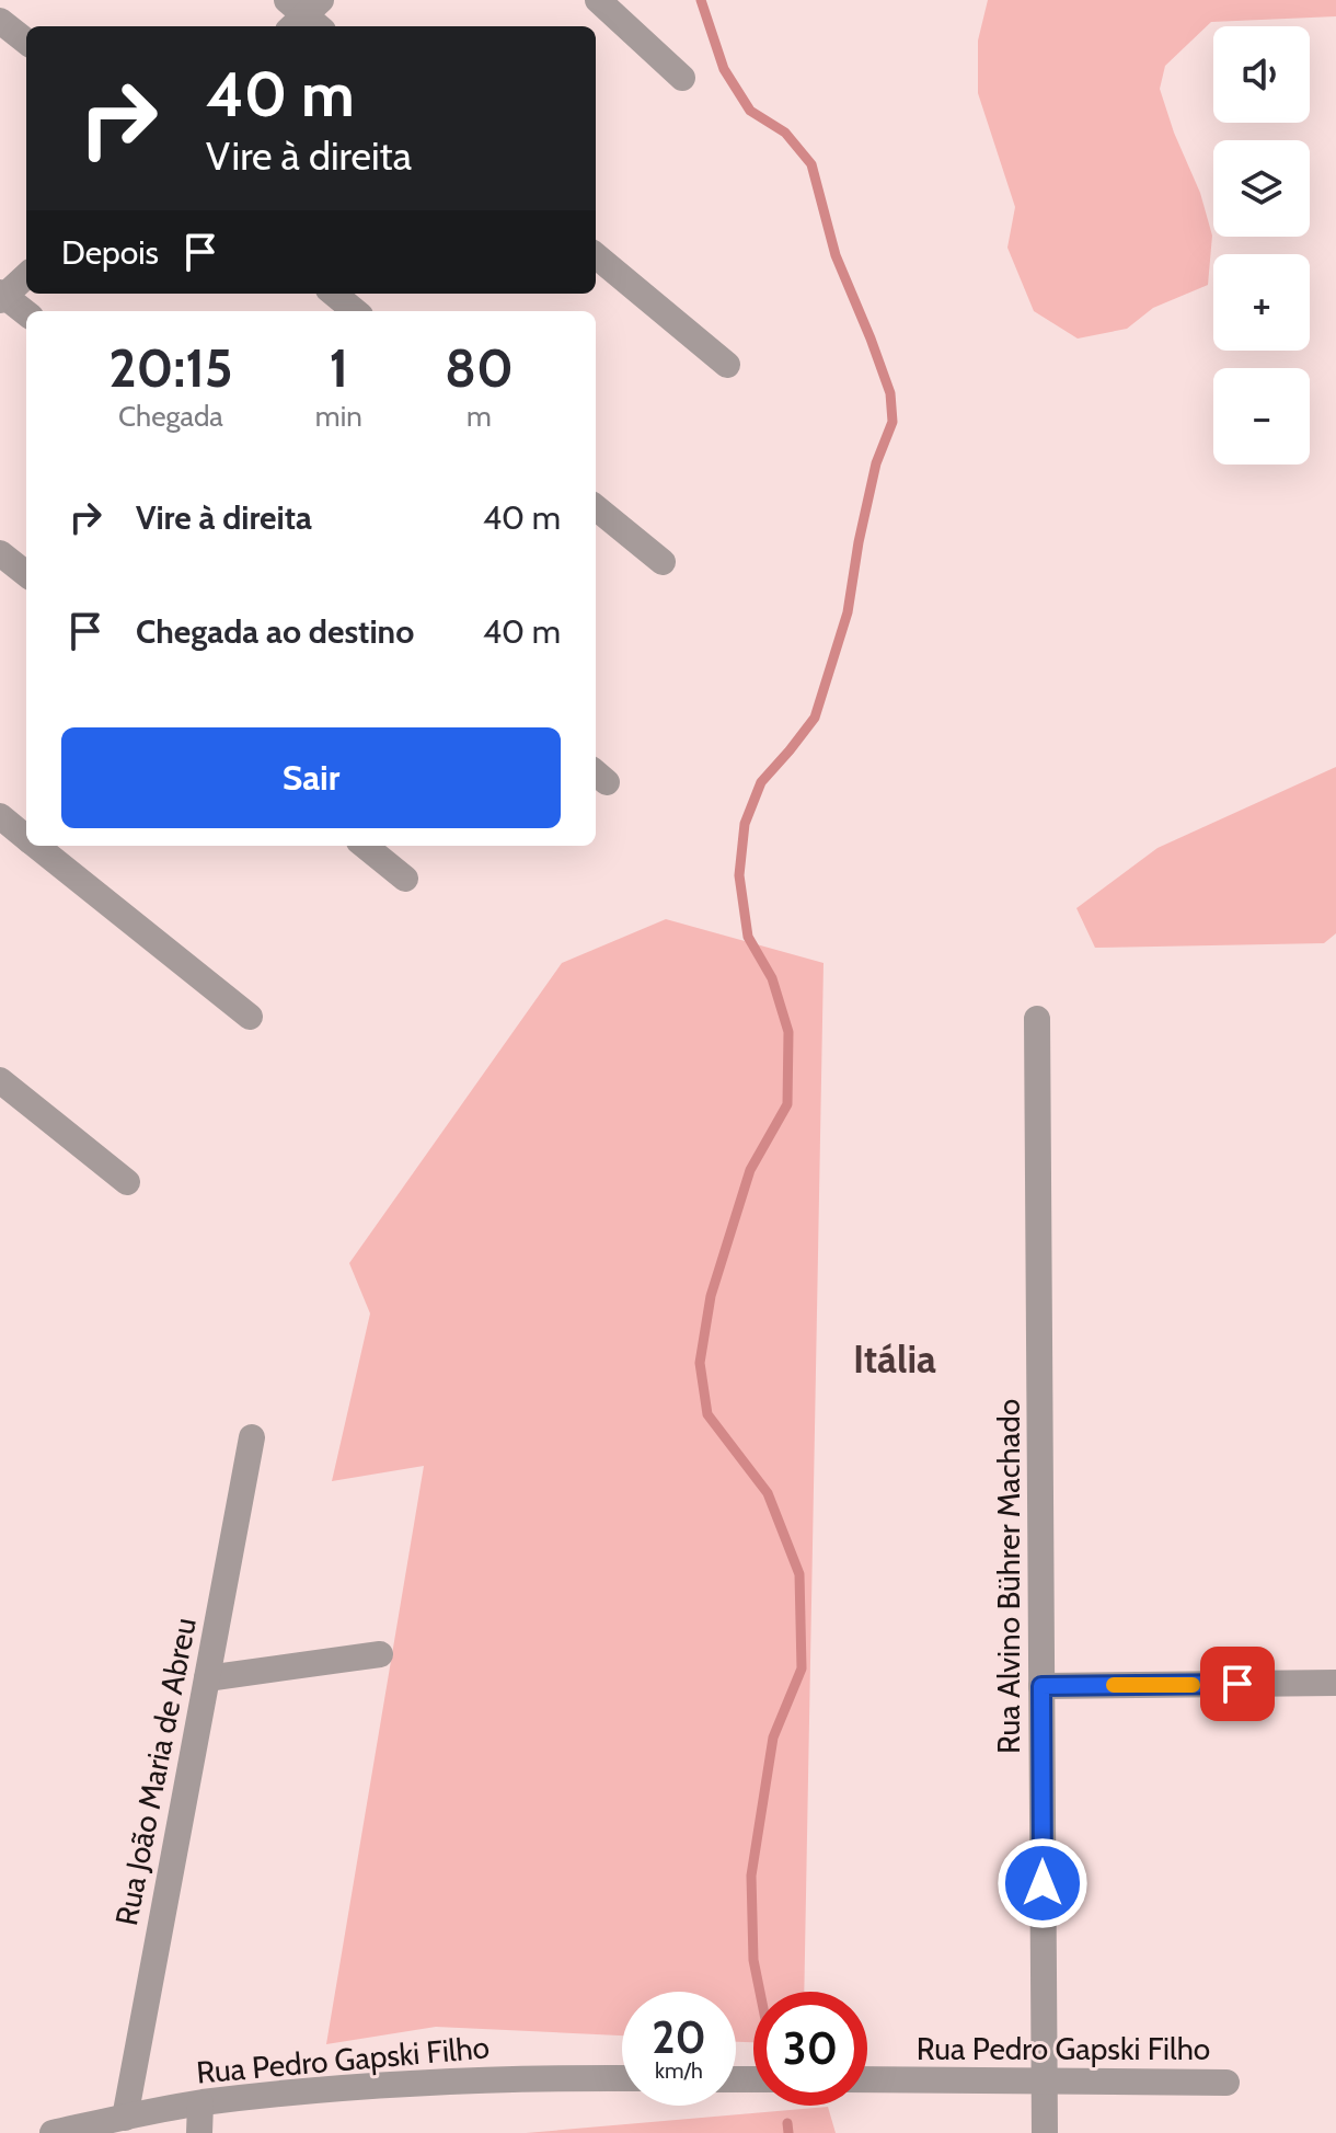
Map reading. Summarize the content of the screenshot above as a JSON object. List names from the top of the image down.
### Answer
{
  "streets": {
    "street": ["Rua Alvino Bührer Machado", "Rua João Maria de Abreu", "Rua Pedro Gapski Filho"]
  },
  "crossings": [
    ["Rua Alvino Bührer Machado", "Rua Pedro Gapski Filho"],
    ["Rua João Maria de Abreu", "Rua Pedro Gapski Filho"]
  ],
  "districts": ["Itália"],
  "page": {
    "map_buttons": ["+", "−"],
    "turn": ["40 m", "Vire à direita"],
    "then": "Depois",
    "eta": [
      "20:15",
      "Chegada",
      "1",
      "min",
      "80",
      "m"
    ],
    "list": [
      {
        "name": "Vire à direita",
        "value": "40 m"
      },
      {
        "name": "Chegada ao destino",
        "value": "40 m"
      }
    ],
    "buttons": "Sair",
    "speed": "20 km/h",
    "limit": "30"
  }
}
